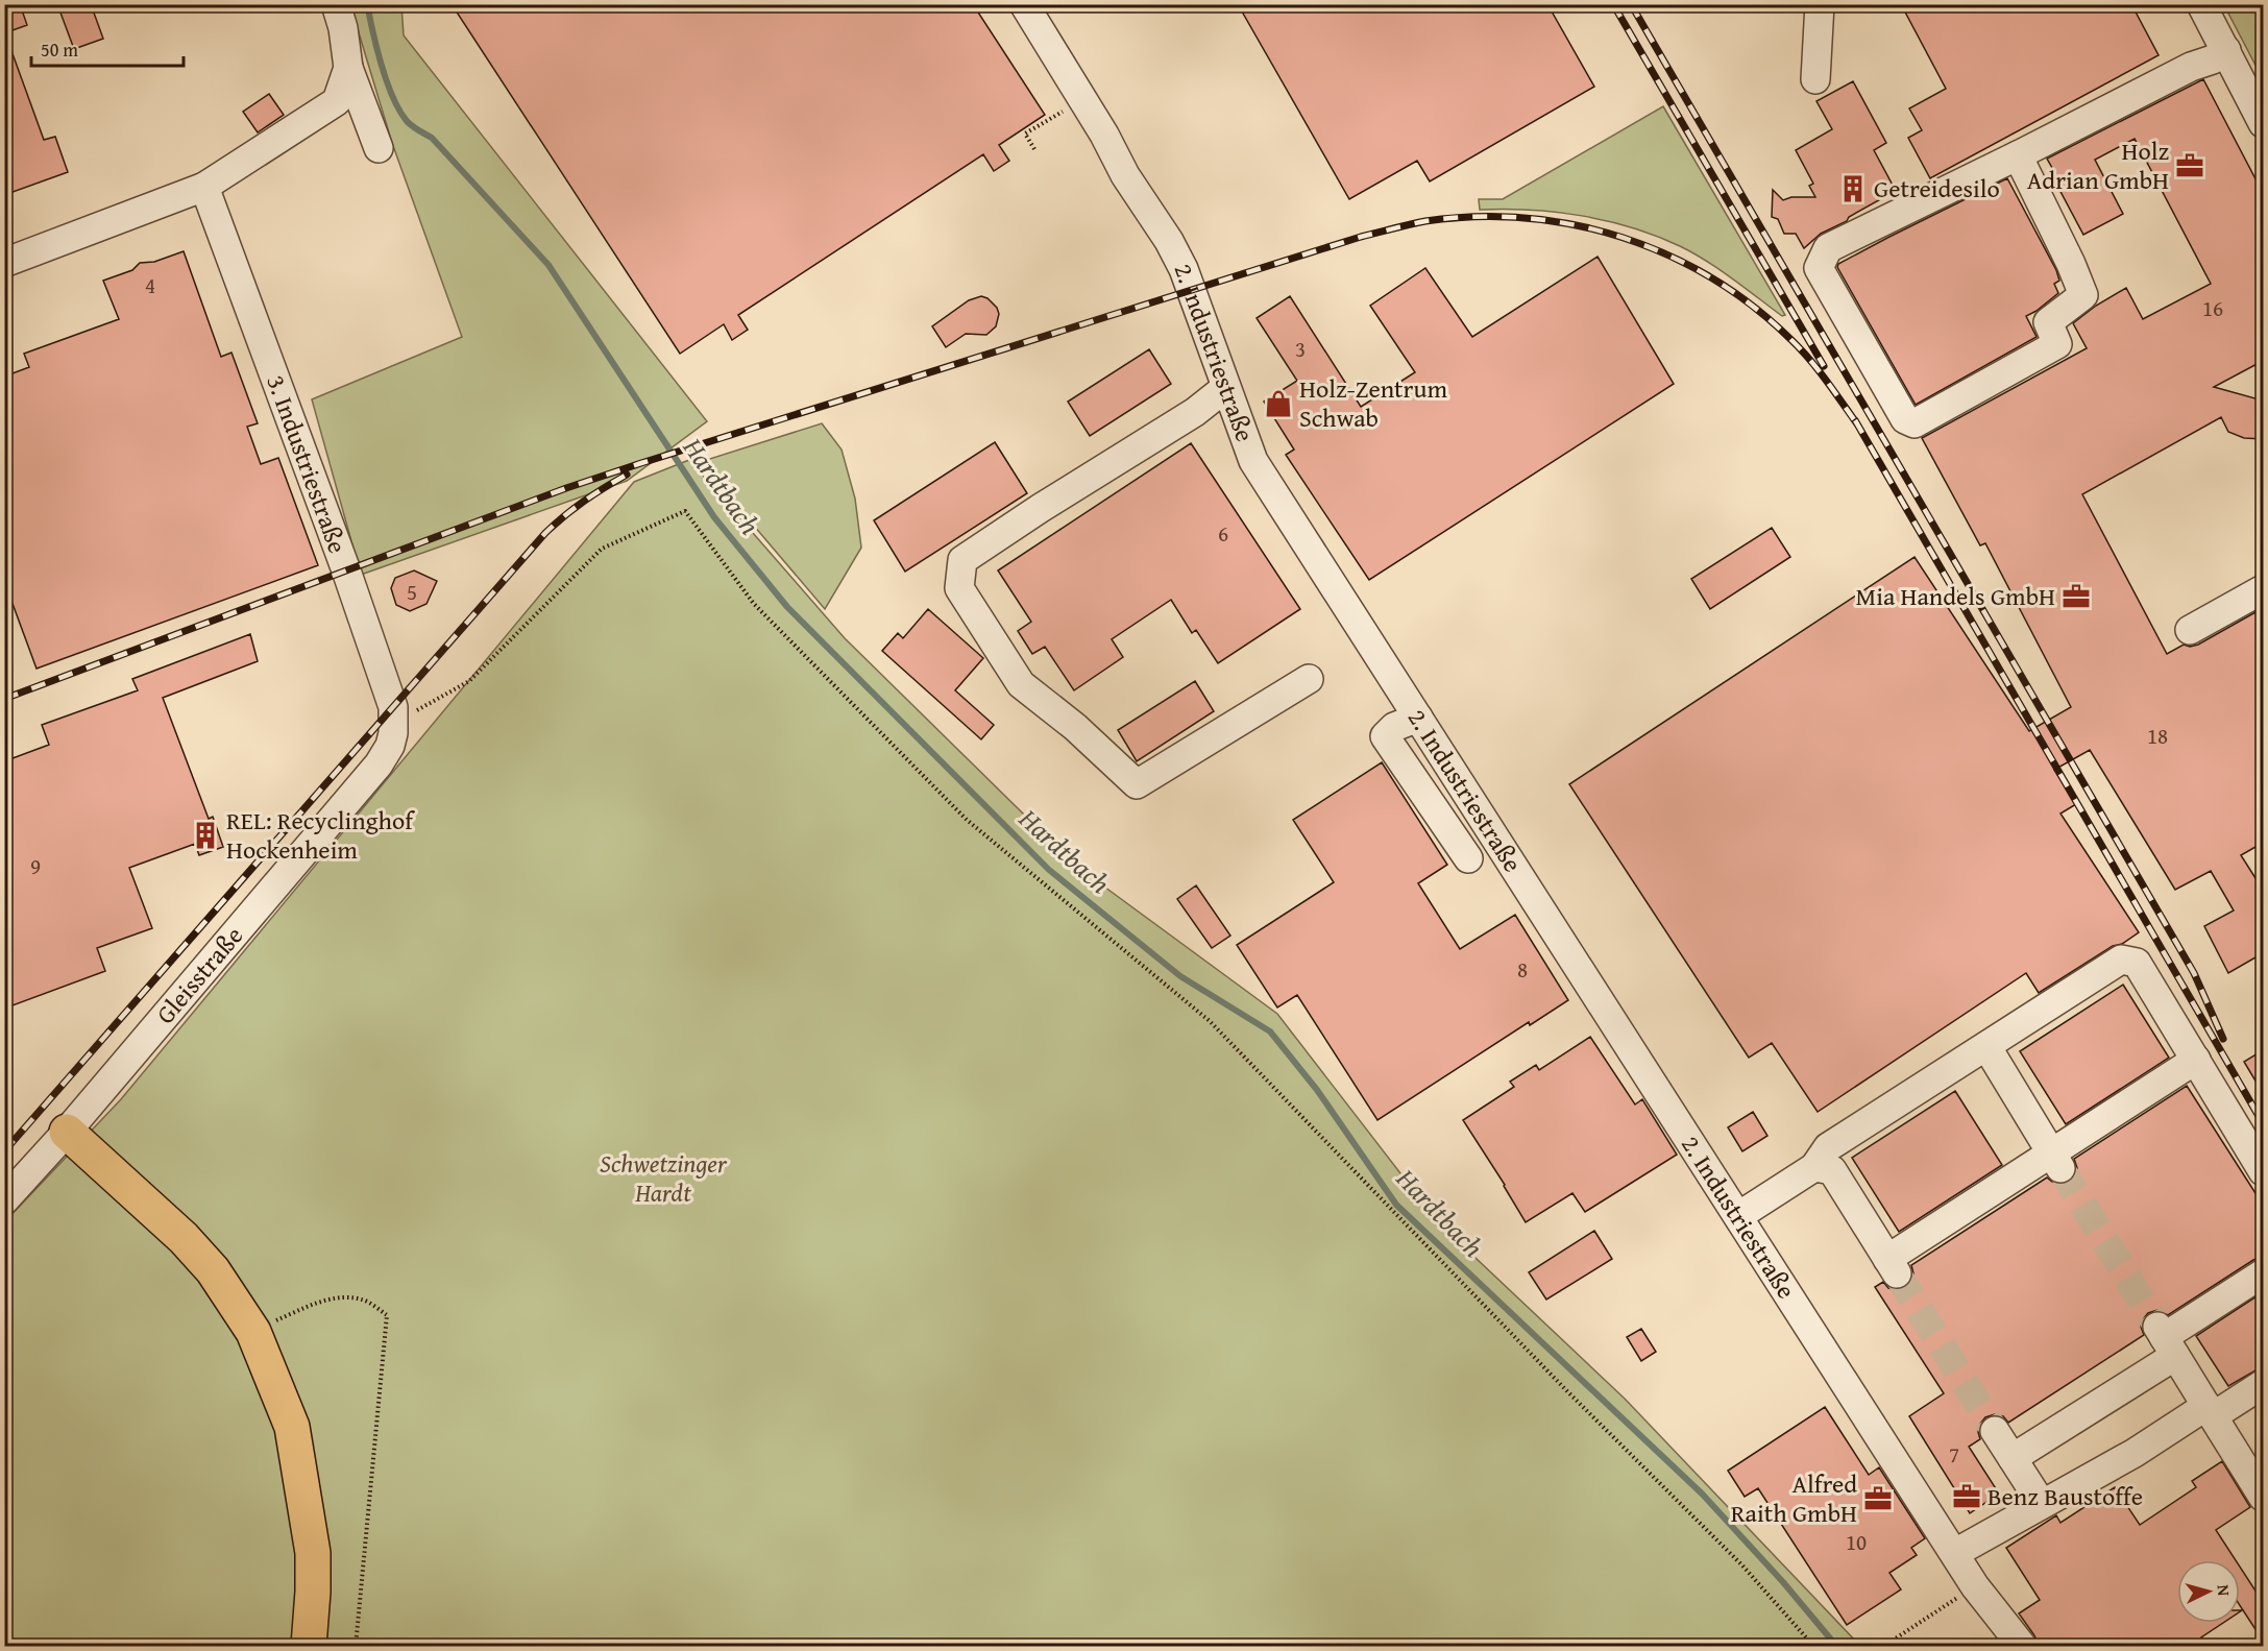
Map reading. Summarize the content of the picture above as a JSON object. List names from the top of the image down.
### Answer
{
  "streets": {
    "street": ["2. Industriestraße", "3. Industriestraße", "Gleisstraße"]
  },
  "crossings": [
    ["3. Industriestraße", "Gleisstraße"]
  ],
  "water": ["Hardtbach"],
  "parks": ["Schwetzinger Hardt"],
  "places": {
    "office": [
      "Holz Adrian GmbH",
      "Mia Handels GmbH",
      "Benz Baustoffe",
      "Alfred Raith GmbH"
    ],
    "building": ["Getreidesilo", "REL: Recyclinghof Hockenheim"],
    "shop": ["Holz-Zentrum Schwab"]
  },
  "house_numbers": [
    "4",
    "16",
    "3",
    "6",
    "5",
    "18",
    "9",
    "8",
    "7",
    "10"
  ],
  "scale_bar": "50 m",
  "north": "right"
}
